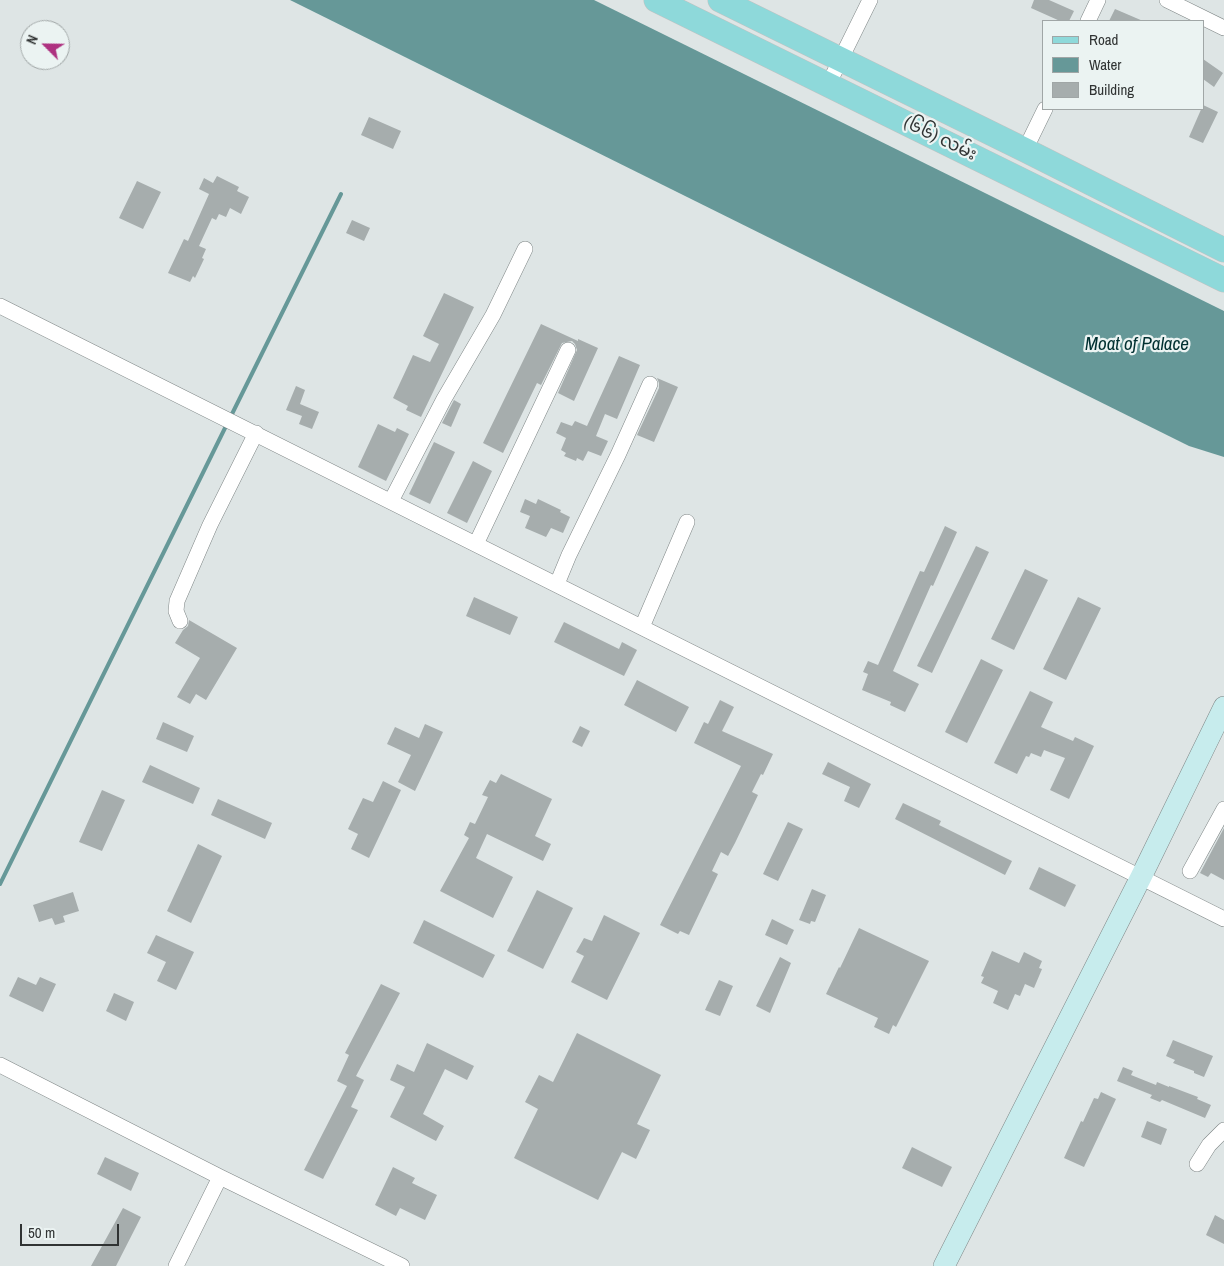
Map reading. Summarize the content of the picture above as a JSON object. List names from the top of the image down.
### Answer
{
  "streets": {
    "main road": ["(၆၆) လမ်း"]
  },
  "water": ["Moat of Palace"],
  "legend": ["Road", "Water", "Building"],
  "scale_bar": "50 m",
  "north": "top left"
}
